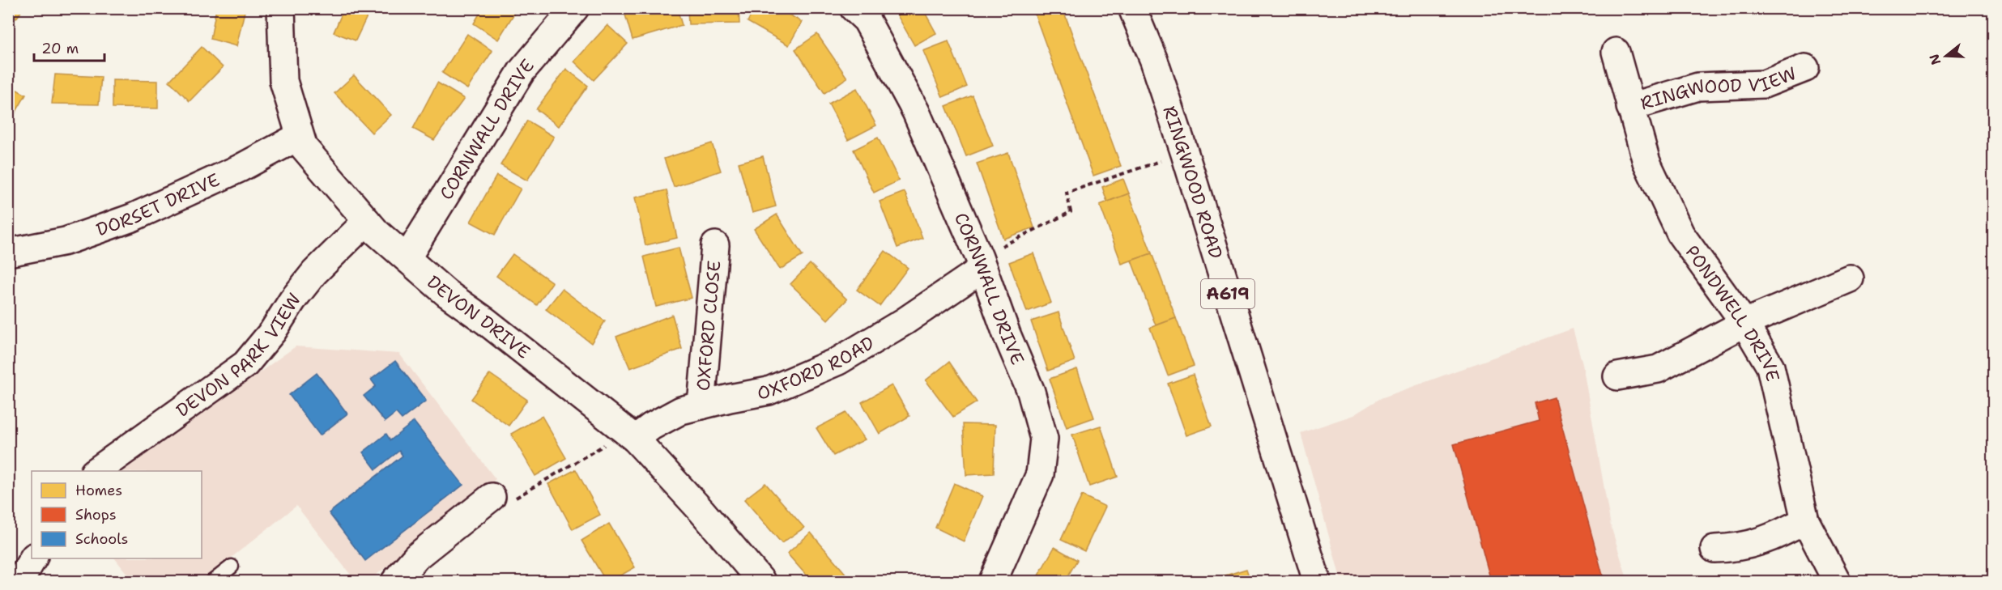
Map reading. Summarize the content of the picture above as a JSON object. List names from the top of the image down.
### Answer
{
  "streets": {
    "main road": [
      "RINGWOOD VIEW",
      "CORNWALL DRIVE",
      "RINGWOOD ROAD",
      "DORSET DRIVE",
      "A619",
      "PONDWELL DRIVE",
      "DEVON DRIVE",
      "OXFORD CLOSE",
      "DEVON PARK VIEW",
      "OXFORD ROAD"
    ]
  },
  "crossings": [
    ["RINGWOOD VIEW", "PONDWELL DRIVE"],
    ["CORNWALL DRIVE", "DEVON DRIVE"],
    ["CORNWALL DRIVE", "OXFORD ROAD"],
    ["DORSET DRIVE", "DEVON DRIVE"],
    ["DEVON DRIVE", "DEVON PARK VIEW"],
    ["DEVON DRIVE", "OXFORD ROAD"],
    ["OXFORD CLOSE", "OXFORD ROAD"]
  ],
  "legend": ["Homes", "Shops", "Schools"],
  "scale_bar": "20 m",
  "north": "left"
}
